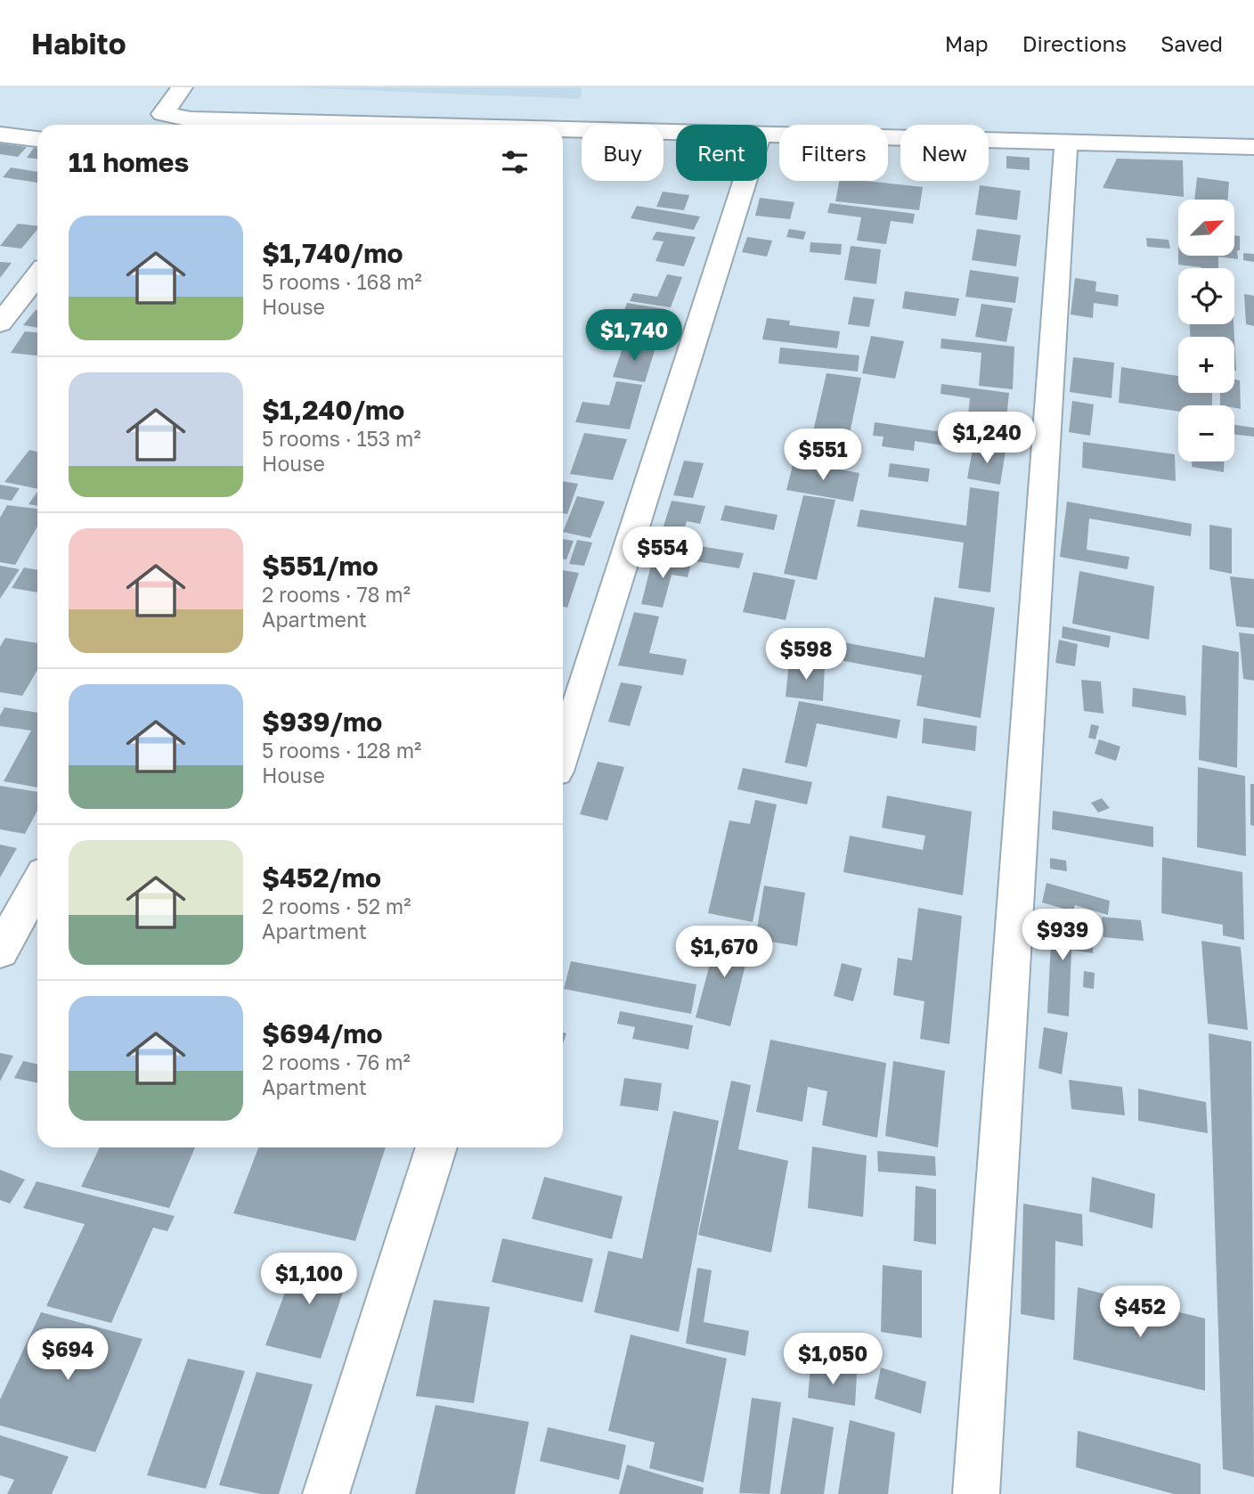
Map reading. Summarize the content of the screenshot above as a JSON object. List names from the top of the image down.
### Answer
{
  "north": "top right",
  "page": {
    "header": "Habito",
    "nav": ["Map", "Directions", "Saved"],
    "chip": [
      "Buy",
      "Rent",
      "Filters",
      "New"
    ],
    "heading": "11 homes",
    "map_buttons": ["+", "−"],
    "list": [
      {
        "name": "$1,740/mo",
        "note": "5 rooms · 168 m² · House"
      },
      {
        "name": "$1,240/mo",
        "note": "5 rooms · 153 m² · House"
      },
      {
        "name": "$551/mo",
        "note": "2 rooms · 78 m² · Apartment"
      },
      {
        "name": "$939/mo",
        "note": "5 rooms · 128 m² · House"
      },
      {
        "name": "$452/mo",
        "note": "2 rooms · 52 m² · Apartment"
      },
      {
        "name": "$694/mo",
        "note": "2 rooms · 76 m² · Apartment"
      }
    ],
    "price": [
      "$1,740",
      "$1,240",
      "$551",
      "$554",
      "$598",
      "$939",
      "$1,670",
      "$1,100",
      "$452",
      "$694",
      "$1,050"
    ]
  }
}
